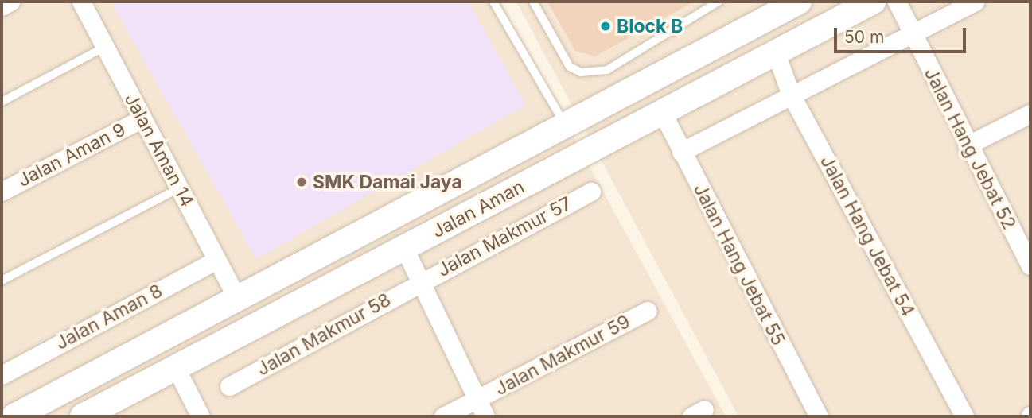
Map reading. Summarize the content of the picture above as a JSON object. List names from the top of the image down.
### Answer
{
  "streets": {
    "main road": ["Jalan Aman"],
    "street": [
      "Jalan Hang Jebat 52",
      "Jalan Aman 14",
      "Jalan Aman 9",
      "Jalan Hang Jebat 54",
      "Jalan Makmur 57",
      "Jalan Hang Jebat 55",
      "Jalan Aman 8",
      "Jalan Makmur 58",
      "Jalan Makmur 59"
    ]
  },
  "crossings": [
    ["Jalan Aman 14", "Jalan Aman 9"],
    ["Jalan Aman 14", "Jalan Aman"],
    ["Jalan Aman 14", "Jalan Aman 8"],
    ["Jalan Aman", "Jalan Hang Jebat 54"],
    ["Jalan Aman", "Jalan Hang Jebat 55"],
    ["Jalan Makmur 57", "Jalan Makmur 58"]
  ],
  "places": ["Block B", "SMK Damai Jaya"],
  "scale_bar": "50 m"
}
